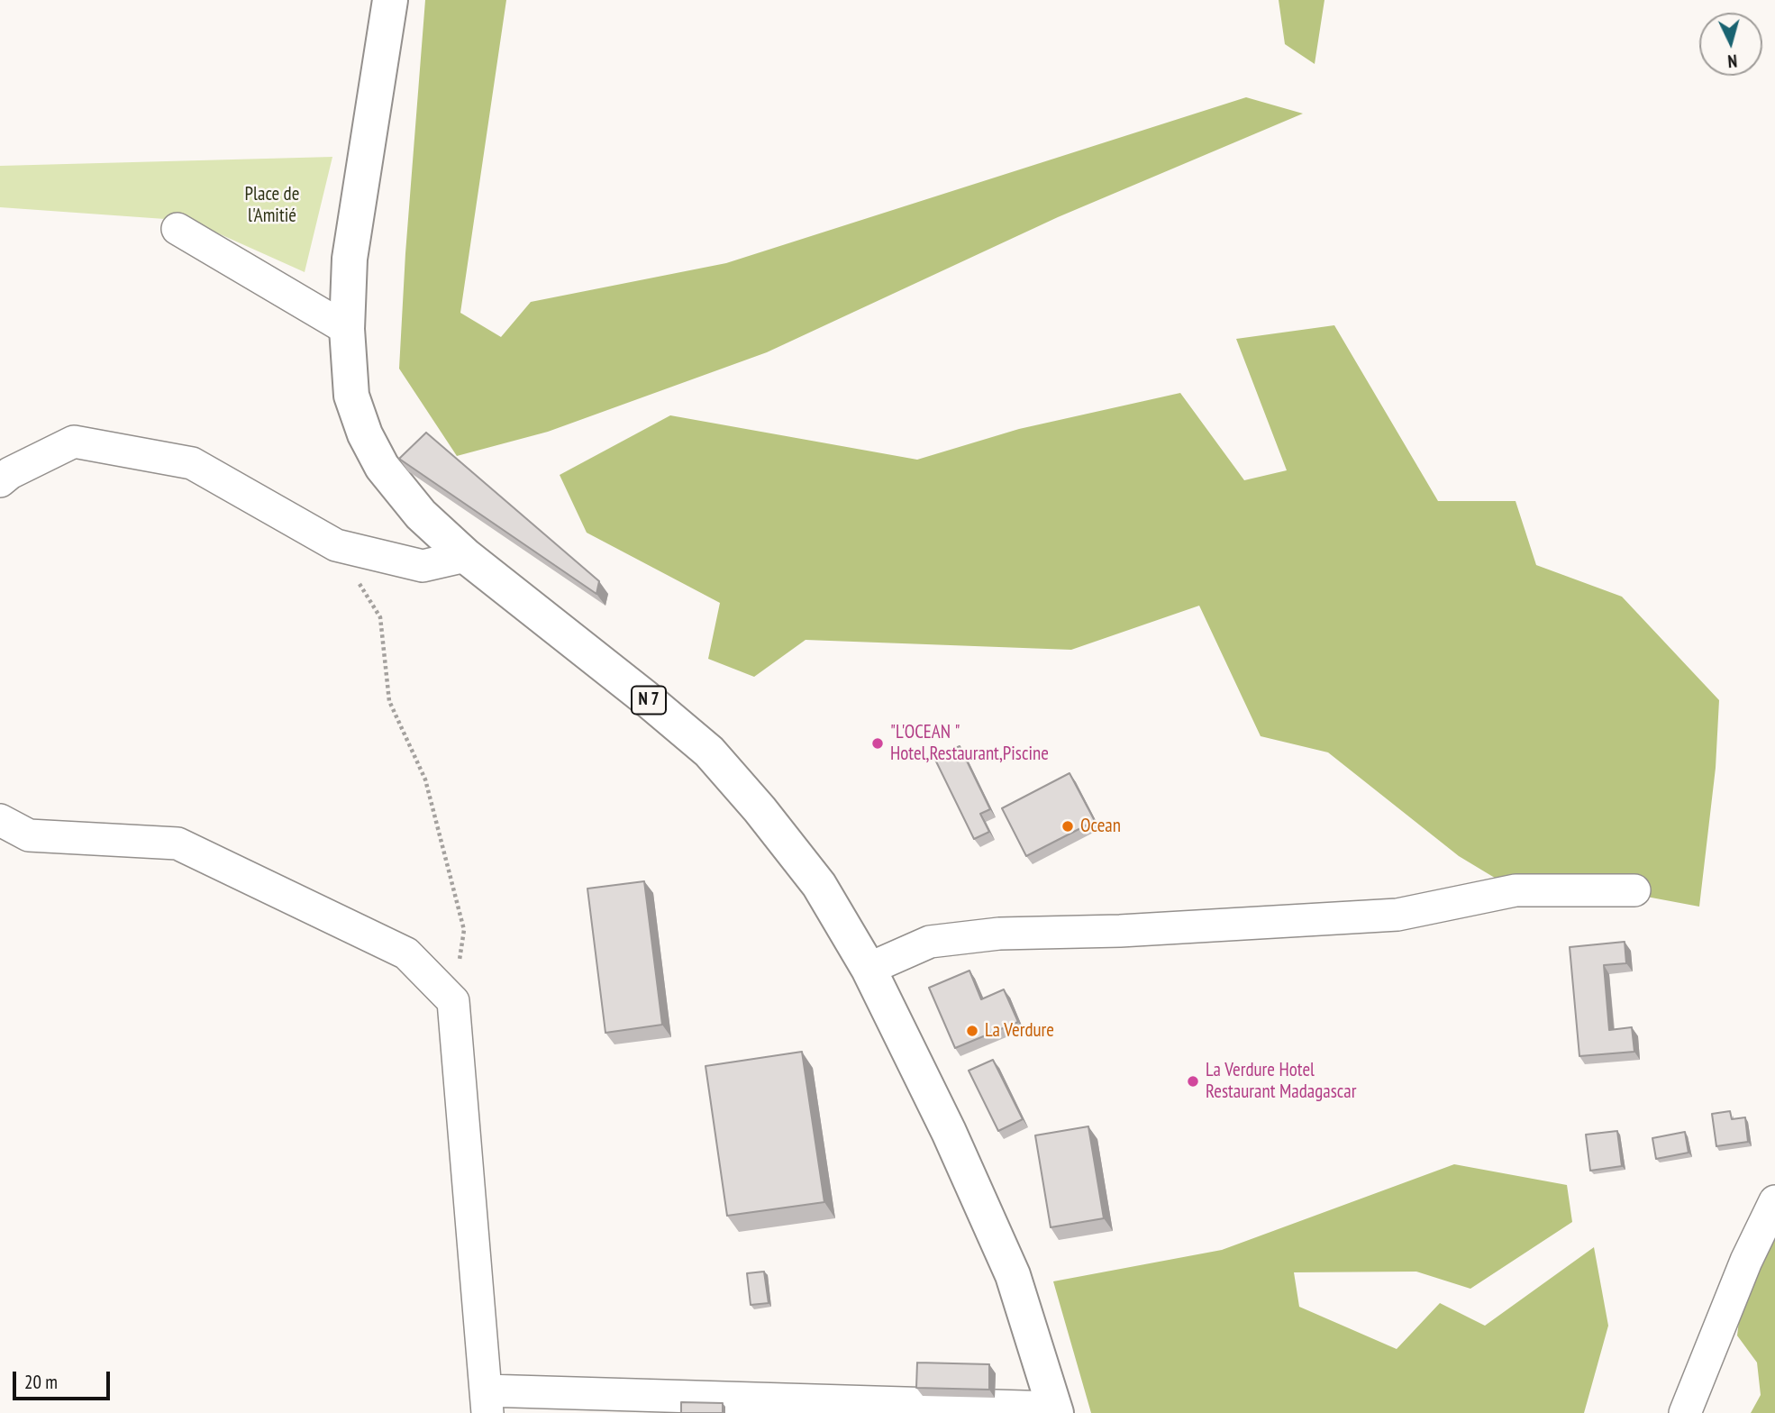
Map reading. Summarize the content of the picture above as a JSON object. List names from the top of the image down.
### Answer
{
  "streets": {
    "main road": ["N 7"]
  },
  "parks": ["Place de l'Amitié"],
  "places": [
    "\"L'OCEAN \" Hotel,Restaurant,Piscine",
    "Ocean",
    "La Verdure",
    "La Verdure Hotel Restaurant Madagascar"
  ],
  "scale_bar": "20 m",
  "north": "bottom"
}
